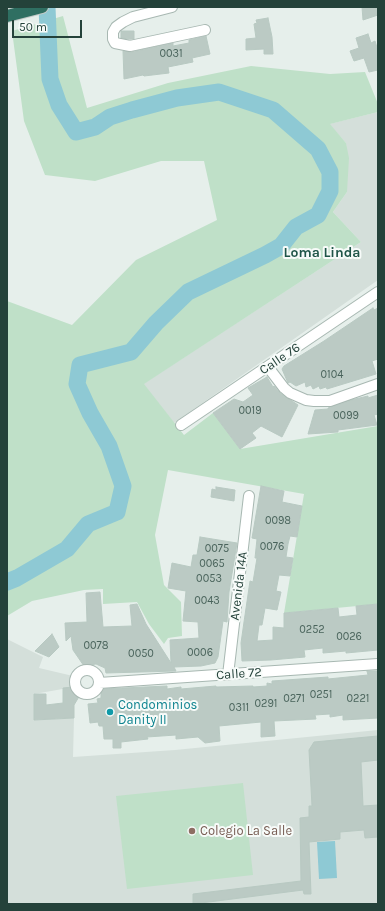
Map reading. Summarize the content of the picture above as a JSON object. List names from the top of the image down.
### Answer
{
  "streets": {
    "street": ["Calle 76", "Avenida 14A", "Calle 72"]
  },
  "crossings": [
    ["Avenida 14A", "Calle 72"]
  ],
  "districts": ["Loma Linda"],
  "places": ["Condominios Danity II", "Colegio La Salle"],
  "house_numbers": [
    "0031",
    "0104",
    "0019",
    "0099",
    "0098",
    "0076",
    "0075",
    "0065",
    "0053",
    "0043",
    "0252",
    "0026",
    "0078",
    "0006",
    "0050",
    "0251",
    "0271",
    "0221",
    "0291",
    "0311"
  ],
  "scale_bar": "50 m"
}
